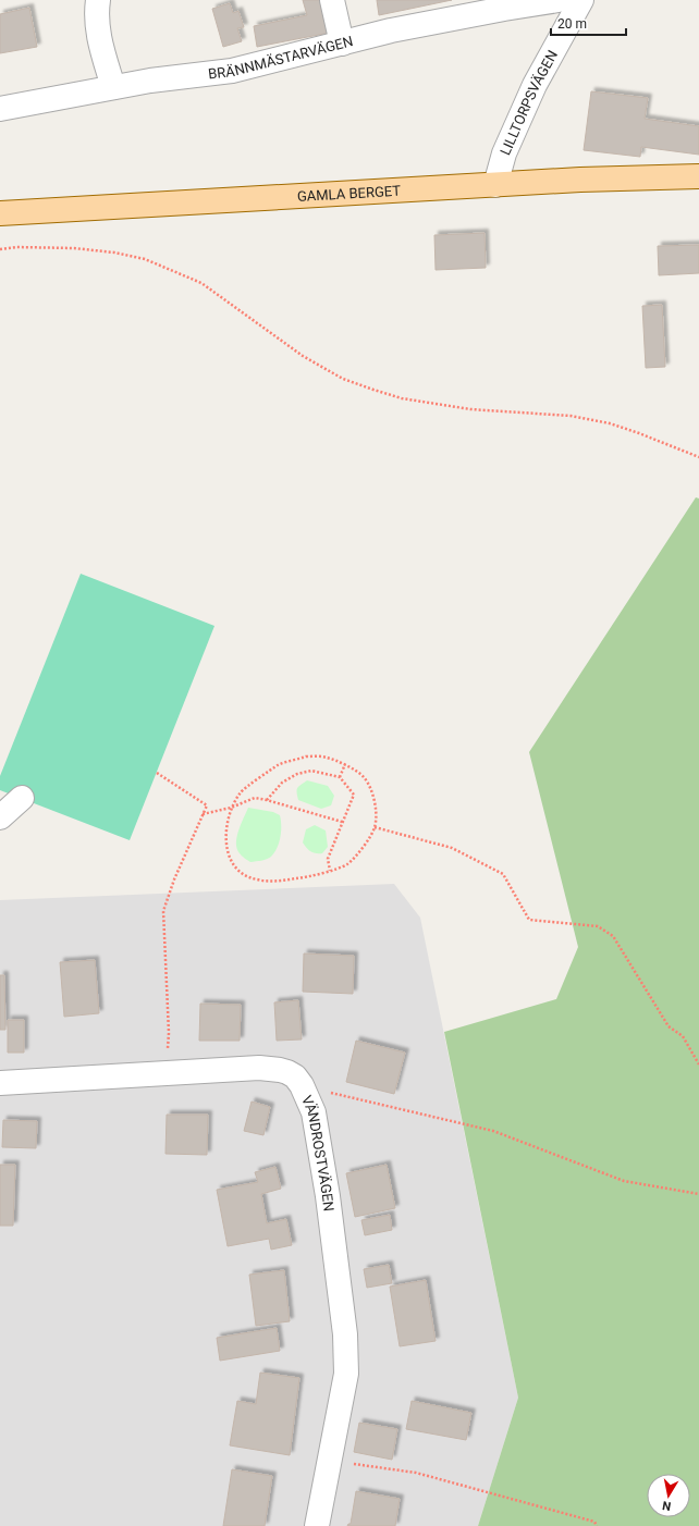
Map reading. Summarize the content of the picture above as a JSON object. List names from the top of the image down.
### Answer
{
  "streets": {
    "main road": ["GAMLA BERGET"],
    "street": ["BRÄNNMÄSTARVÄGEN", "LILLTORPSVÄGEN", "VÄNDROSTVÄGEN"]
  },
  "crossings": [
    ["LILLTORPSVÄGEN", "GAMLA BERGET"]
  ],
  "scale_bar": "20 m",
  "north": "bottom"
}
